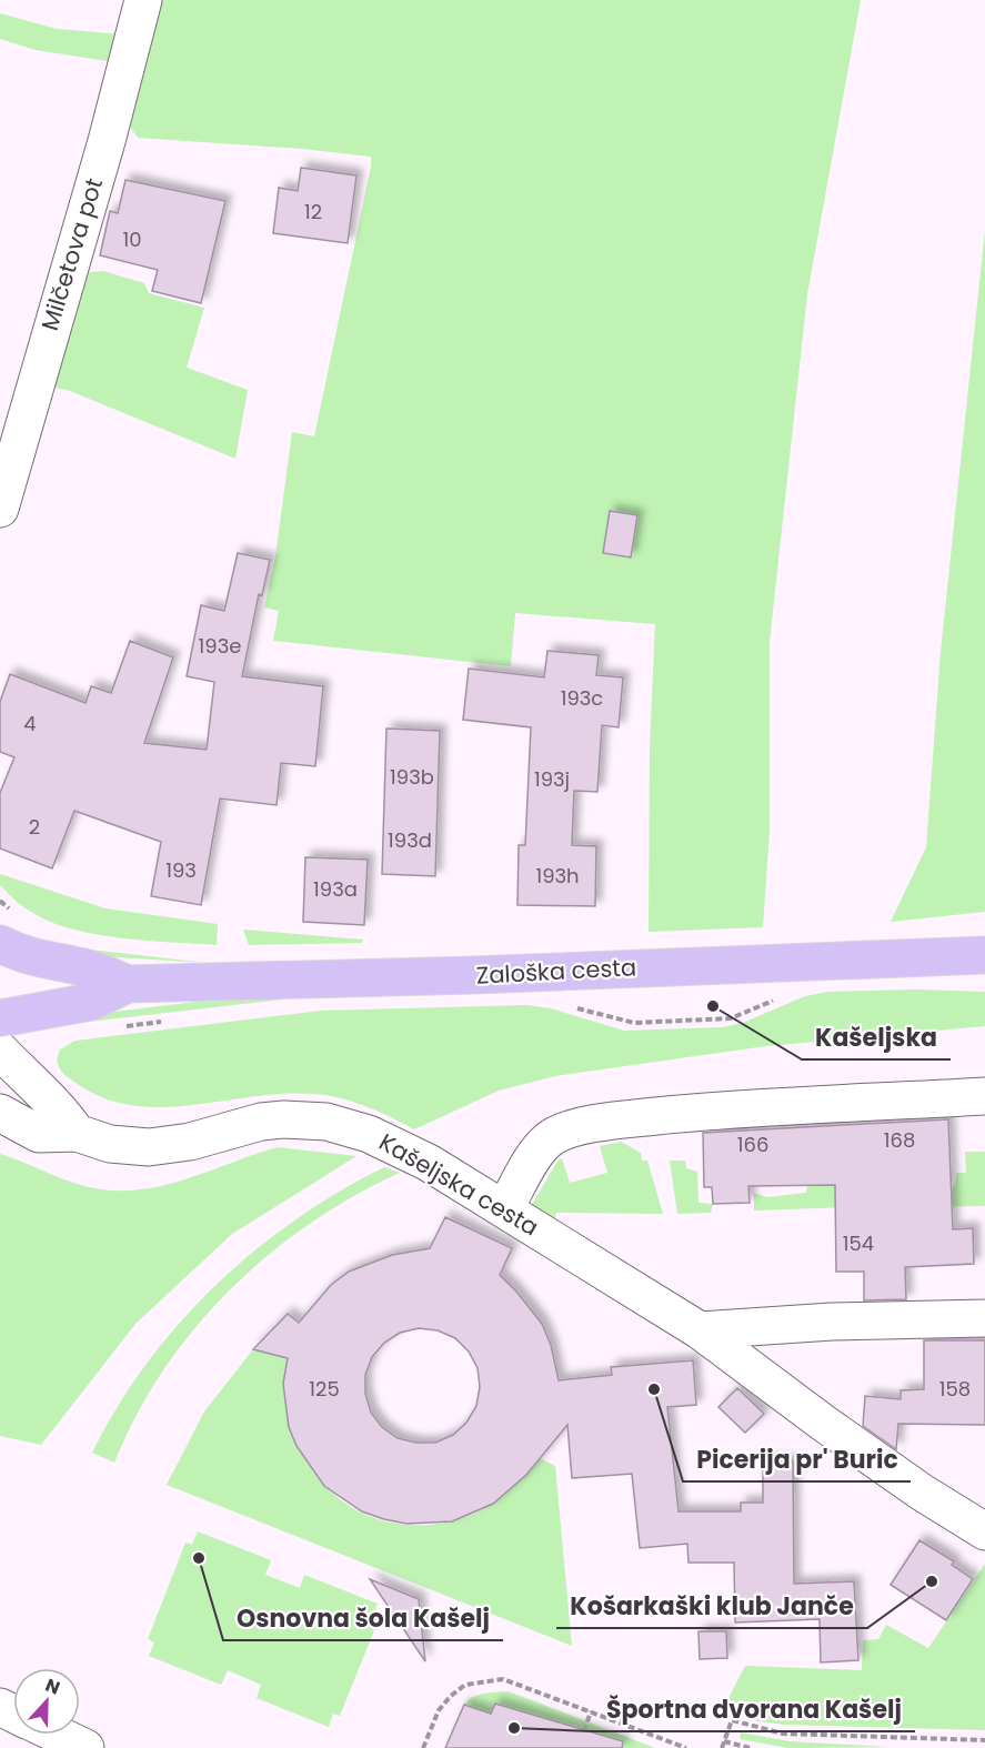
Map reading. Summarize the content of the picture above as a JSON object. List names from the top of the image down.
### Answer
{
  "streets": {
    "main road": ["Zaloška cesta"],
    "street": ["Milčetova pot", "Kašeljska cesta"]
  },
  "places": [
    "Kašeljska",
    "Picerija pr' Buric",
    "Osnovna šola Kašelj",
    "Košarkaški klub Janče",
    "Športna dvorana Kašelj"
  ],
  "house_numbers": [
    "12",
    "10",
    "193e",
    "193c",
    "4",
    "193b",
    "193j",
    "2",
    "193d",
    "193",
    "193h",
    "193a",
    "168",
    "166",
    "154",
    "125",
    "158"
  ],
  "north": "top"
}
